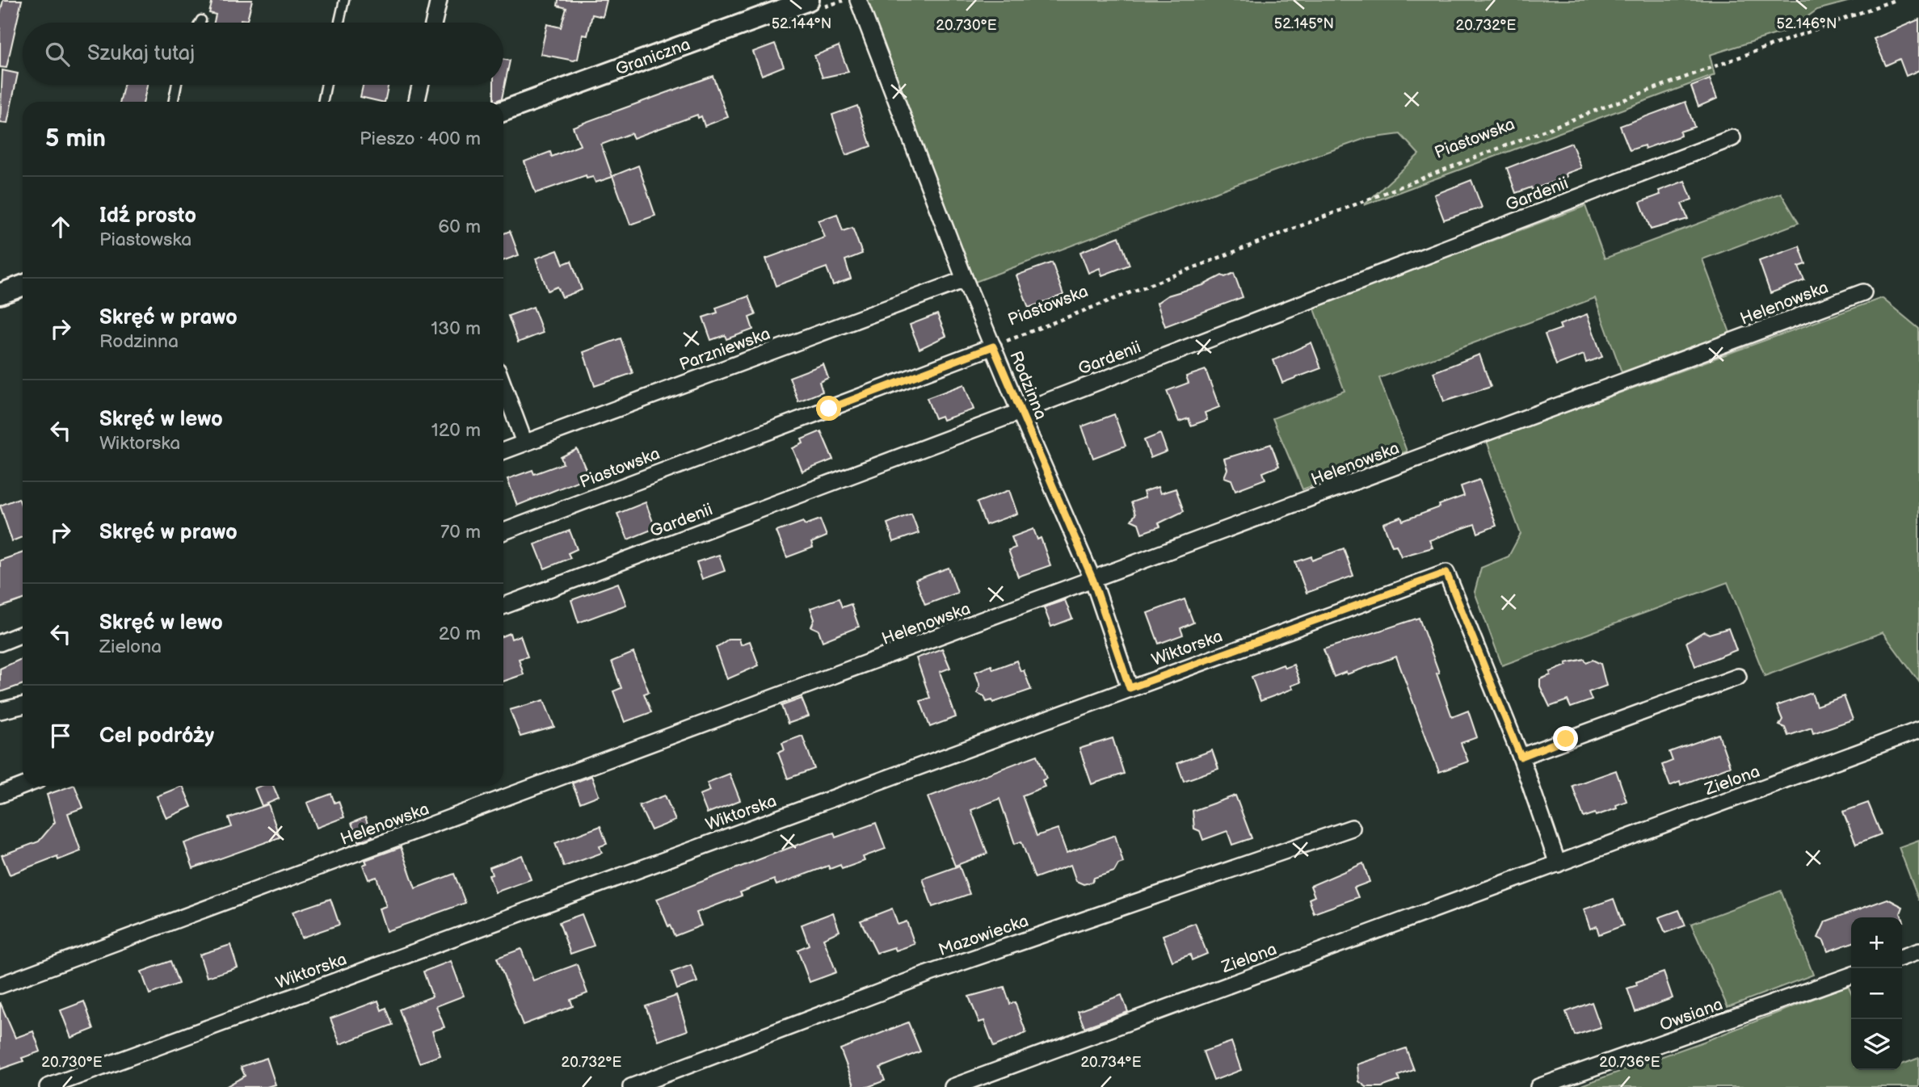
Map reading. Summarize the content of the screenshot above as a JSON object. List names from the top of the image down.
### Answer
{
  "streets": {
    "street": [
      "Graniczna",
      "Piastowska",
      "Gardenii",
      "Helenowska",
      "Parzniewska",
      "Rodzinna",
      "Wiktorska",
      "Zielona",
      "Mazowiecka",
      "Owsiana"
    ]
  },
  "crossings": [
    ["Piastowska", "Rodzinna"],
    ["Gardenii", "Rodzinna"],
    ["Helenowska", "Rodzinna"],
    ["Parzniewska", "Rodzinna"],
    ["Rodzinna", "Wiktorska"]
  ],
  "page": {
    "search": "Szukaj tutaj",
    "heading": ["5 min", "Pieszo · 400 m"],
    "list": [
      ["Idź prosto", "Piastowska", "60 m"],
      ["Skręć w prawo", "Rodzinna", "130 m"],
      ["Skręć w lewo", "Wiktorska", "120 m"],
      ["Skręć w prawo", "70 m"],
      ["Skręć w lewo", "Zielona", "20 m"],
      "Cel podróży"
    ],
    "map_buttons": ["+", "−"]
  },
  "coordinates": [
    "52.144°N",
    "52.145°N",
    "52.146°N",
    "20.730°E",
    "20.732°E",
    "20.734°E",
    "20.736°E"
  ]
}
